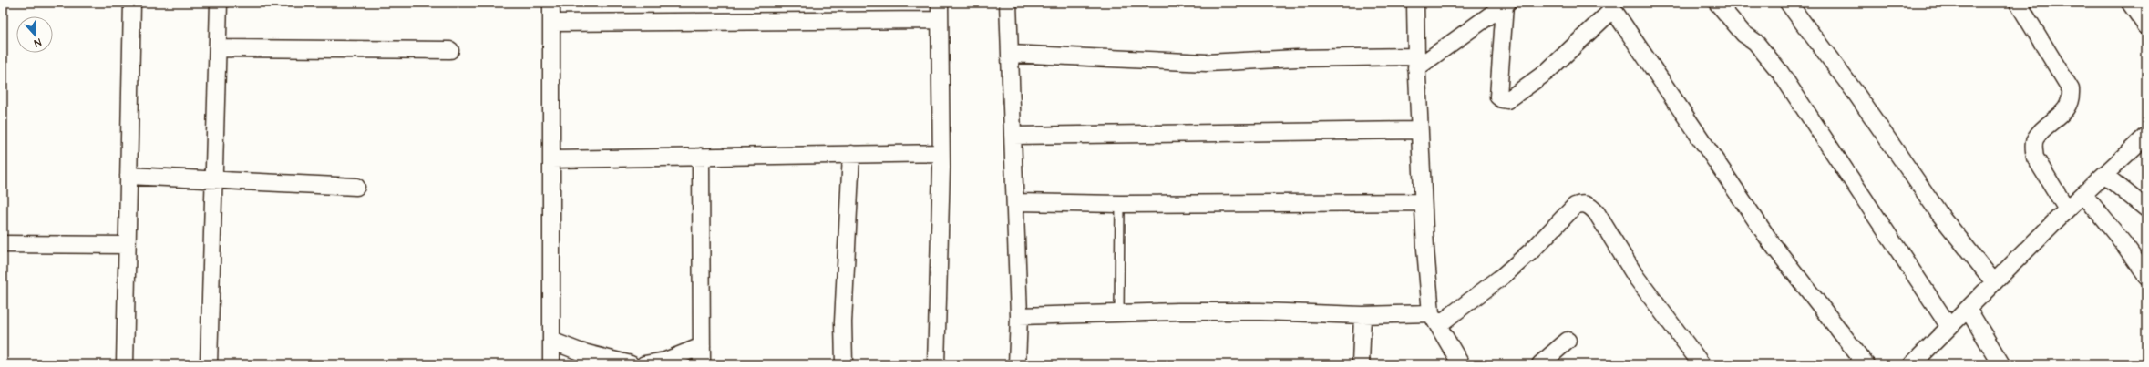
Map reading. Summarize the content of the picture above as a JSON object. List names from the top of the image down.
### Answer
{
  "north": "bottom"
}
